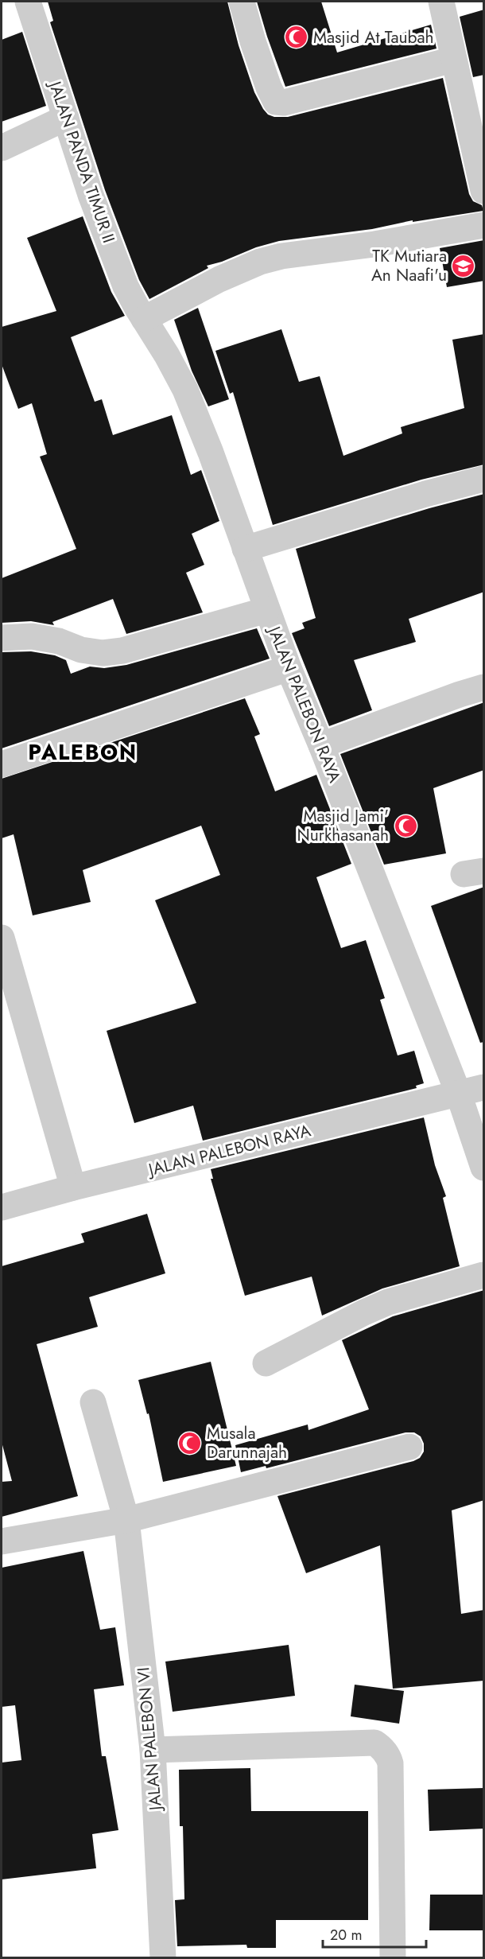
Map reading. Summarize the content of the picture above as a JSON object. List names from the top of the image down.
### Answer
{
  "streets": {
    "street": ["JALAN PANDA TIMUR II", "JALAN PALEBON RAYA", "JALAN PALEBON VI"]
  },
  "crossings": [
    ["JALAN PANDA TIMUR II", "JALAN PALEBON RAYA"]
  ],
  "districts": ["PALEBON"],
  "places": {
    "mosque": ["Masjid At Taubah", "Masjid Jami' Nurkhasanah", "Musala Darunnajah"],
    "school or university": ["TK Mutiara An Naafi'u"]
  },
  "scale_bar": "20 m"
}
